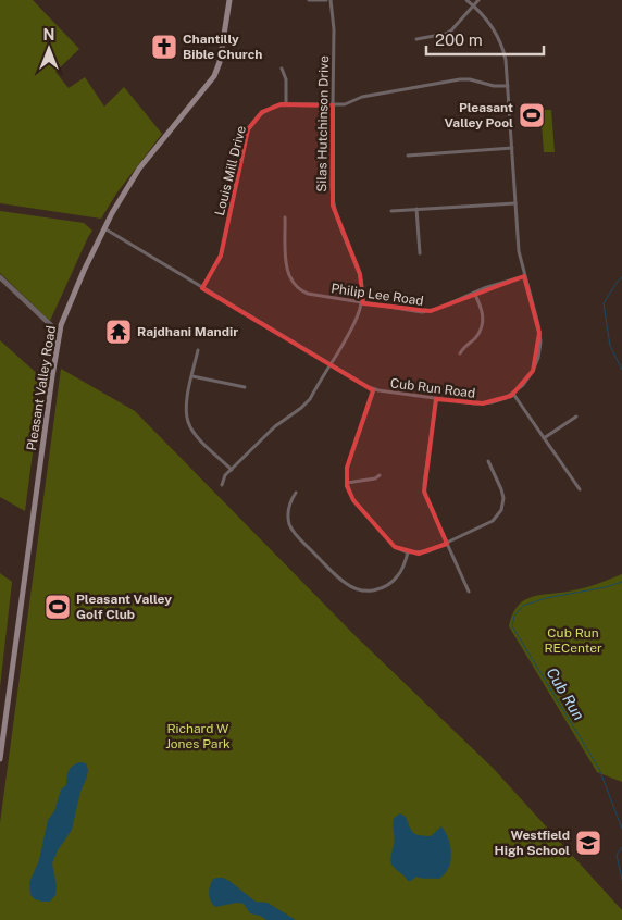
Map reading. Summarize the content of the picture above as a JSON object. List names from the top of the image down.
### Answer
{
  "streets": {
    "main road": ["Pleasant Valley Road"],
    "street": [
      "Silas Hutchinson Drive",
      "Louis Mill Drive",
      "Philip Lee Road",
      "Cub Run Road"
    ]
  },
  "crossings": [
    ["Silas Hutchinson Drive", "Louis Mill Drive"],
    ["Silas Hutchinson Drive", "Philip Lee Road"],
    ["Silas Hutchinson Drive", "Cub Run Road"],
    ["Louis Mill Drive", "Cub Run Road"],
    ["Philip Lee Road", "Cub Run Road"],
    ["Pleasant Valley Road", "Cub Run Road"]
  ],
  "water": ["Cub Run"],
  "parks": ["Cub Run RECenter", "Richard W Jones Park"],
  "places": {
    "church": ["Chantilly Bible Church"],
    "sports": ["Pleasant Valley Pool", "Pleasant Valley Golf Club"],
    "temple": ["Rajdhani Mandir"],
    "school or university": ["Westfield High School"]
  },
  "scale_bar": "200 m",
  "north": "top"
}
